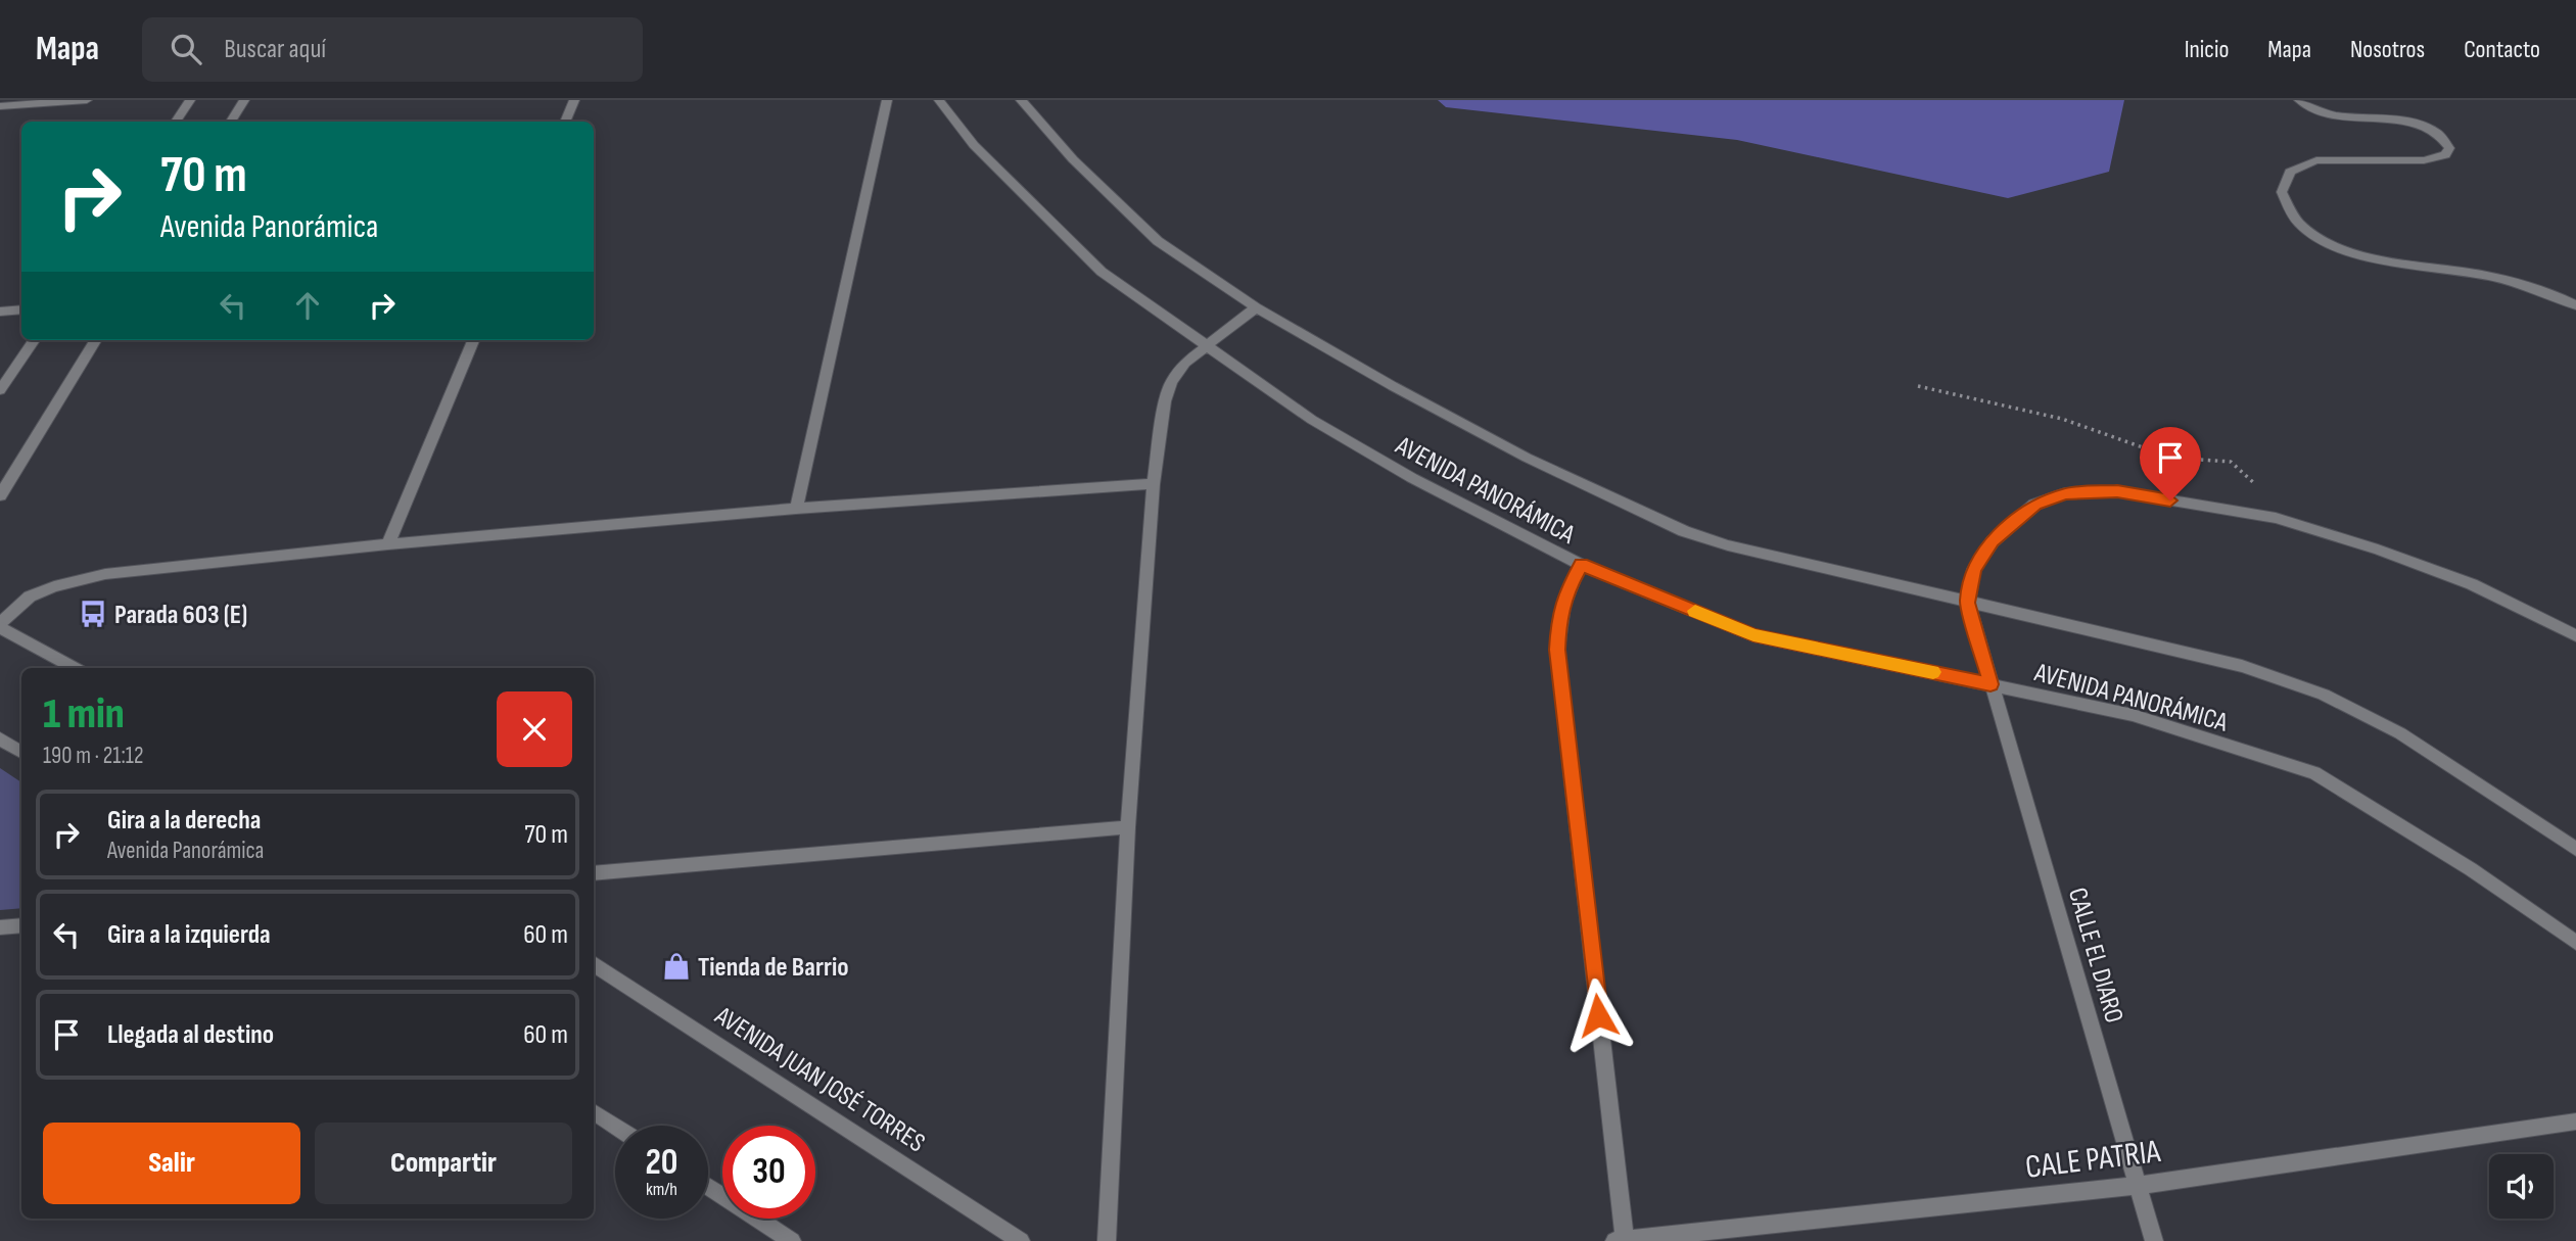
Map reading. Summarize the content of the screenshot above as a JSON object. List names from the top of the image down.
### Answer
{
  "streets": {
    "street": [
      "AVENIDA PANORÁMICA",
      "CALLE EL DIARO",
      "AVENIDA JUAN JOSÉ TORRES",
      "CALE PATRIA"
    ]
  },
  "crossings": [
    ["AVENIDA PANORÁMICA", "CALLE EL DIARO"],
    ["CALLE EL DIARO", "CALE PATRIA"]
  ],
  "places": {
    "bus stop": ["Parada 603 (E)"],
    "shop": ["Tienda de Barrio"]
  },
  "page": {
    "header": "Mapa",
    "search": "Buscar aquí",
    "nav": [
      "Inicio",
      "Mapa",
      "Nosotros",
      "Contacto"
    ],
    "turn": ["70 m", "Avenida Panorámica"],
    "heading": ["1 min", "190 m · 21:12"],
    "list": [
      {
        "name": "Gira a la derecha",
        "note": "Avenida Panorámica",
        "value": "70 m"
      },
      {
        "name": "Gira a la izquierda",
        "value": "60 m"
      },
      {
        "name": "Llegada al destino",
        "value": "60 m"
      }
    ],
    "buttons": ["Salir", "Compartir"],
    "speed": "20 km/h",
    "limit": "30"
  }
}
